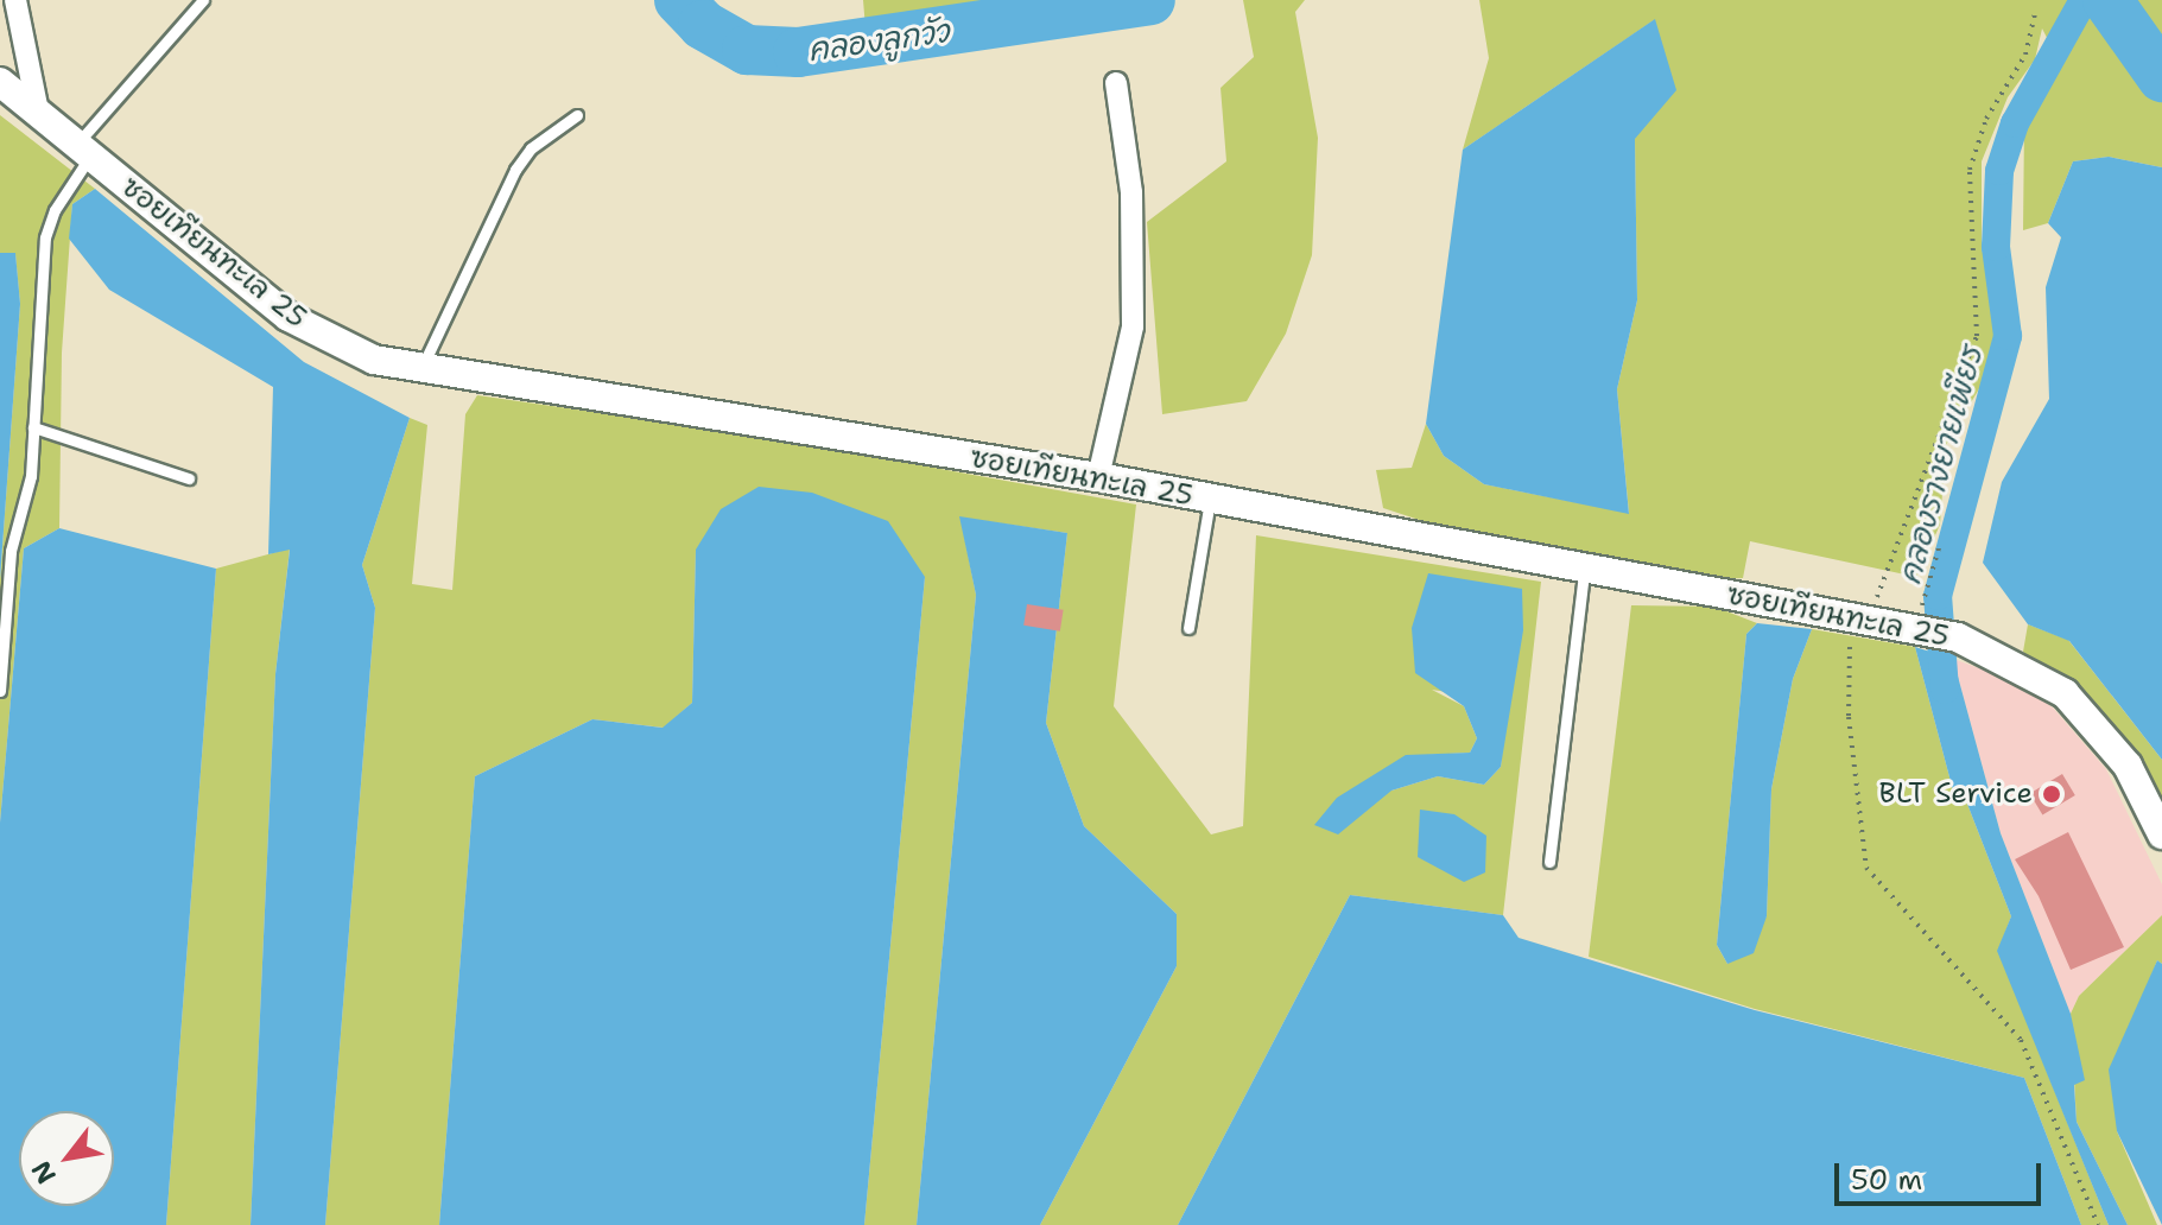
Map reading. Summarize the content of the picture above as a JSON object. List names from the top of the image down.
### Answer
{
  "streets": {
    "street": ["ซอยเทียนทะเล 25"]
  },
  "water": ["คลองลูกวัว", "คลองรางยายเพียร"],
  "places": ["BLT Service"],
  "scale_bar": "50 m",
  "north": "bottom left"
}
